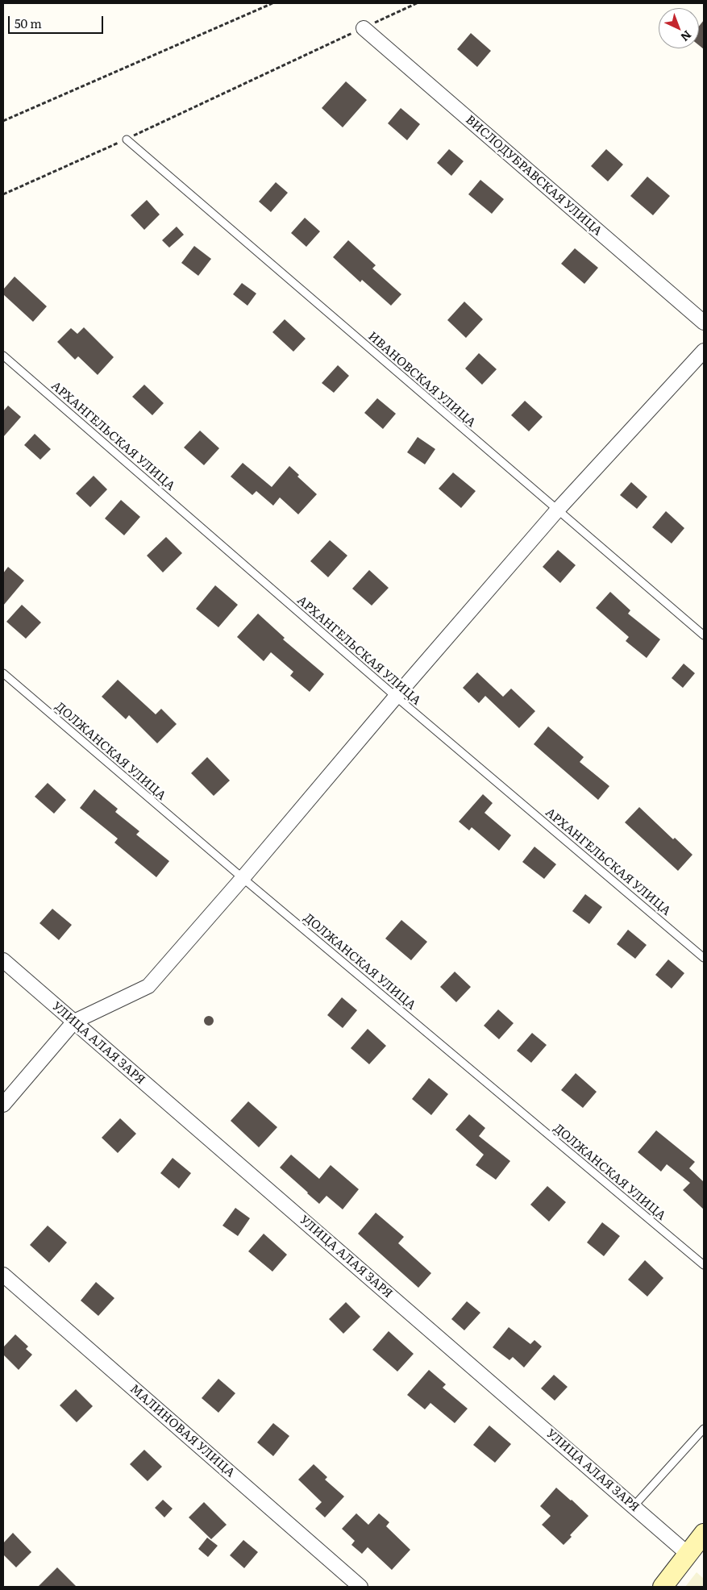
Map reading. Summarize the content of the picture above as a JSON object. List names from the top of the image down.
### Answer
{
  "streets": {
    "street": ["ВИСЛОДУБРАВСКАЯ УЛИЦА", "УЛИЦА АЛАЯ ЗАРЯ", "МАЛИНОВАЯ УЛИЦА"],
    "lane": ["ИВАНОВСКАЯ УЛИЦА", "АРХАНГЕЛЬСКАЯ УЛИЦА", "ДОЛЖАНСКАЯ УЛИЦА"]
  },
  "scale_bar": "50 m",
  "north": "bottom right"
}
